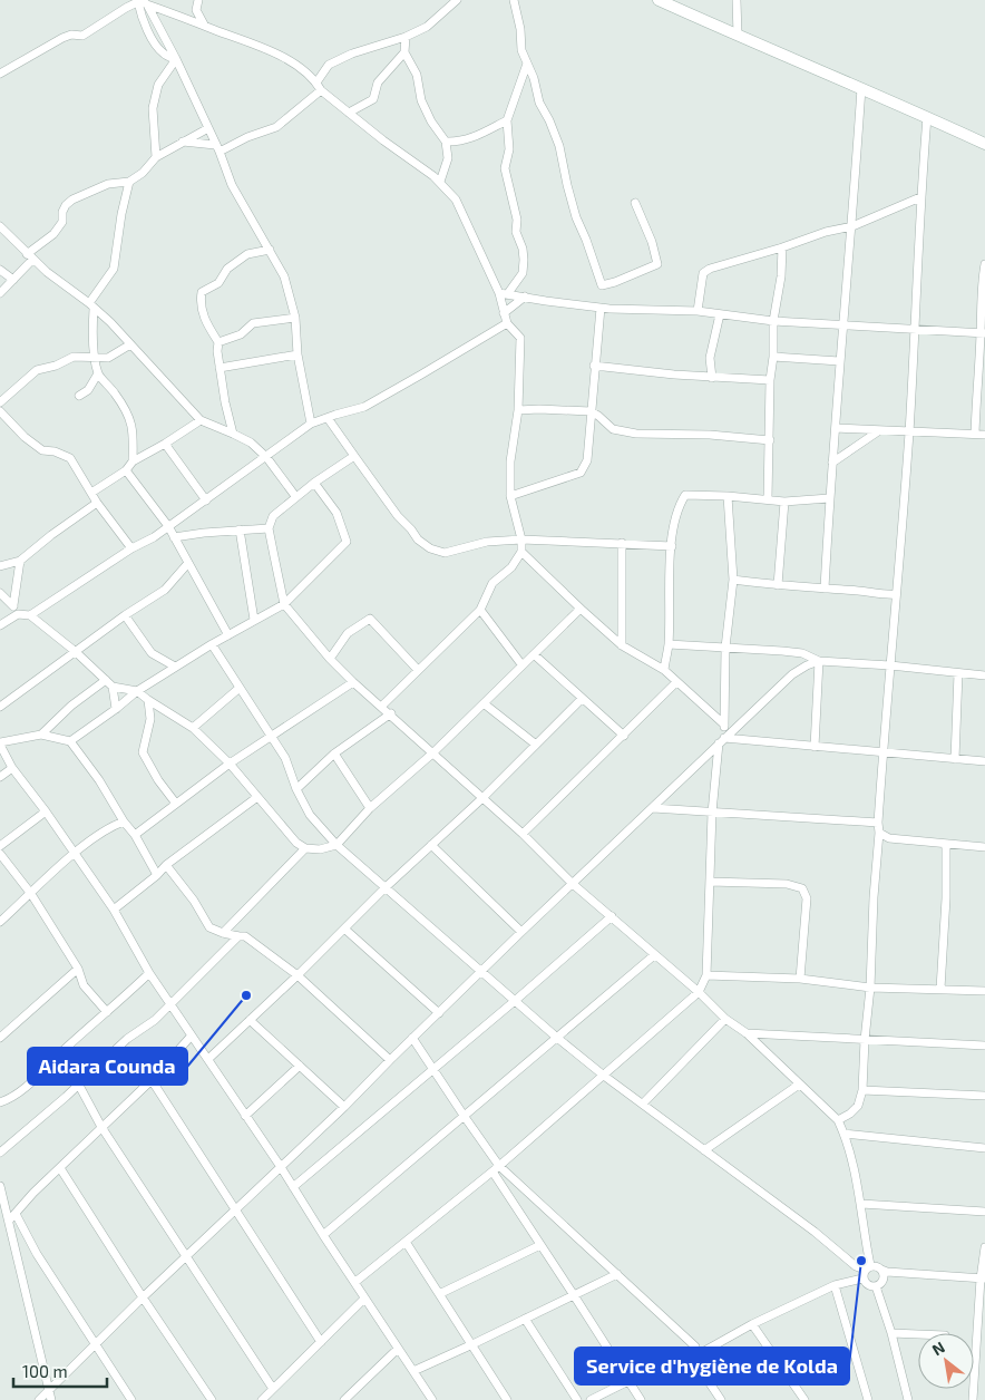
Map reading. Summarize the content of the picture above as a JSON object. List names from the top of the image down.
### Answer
{
  "places": ["Aidara Counda", "Service d'hygiène de Kolda"],
  "scale_bar": "100 m",
  "north": "top left"
}
